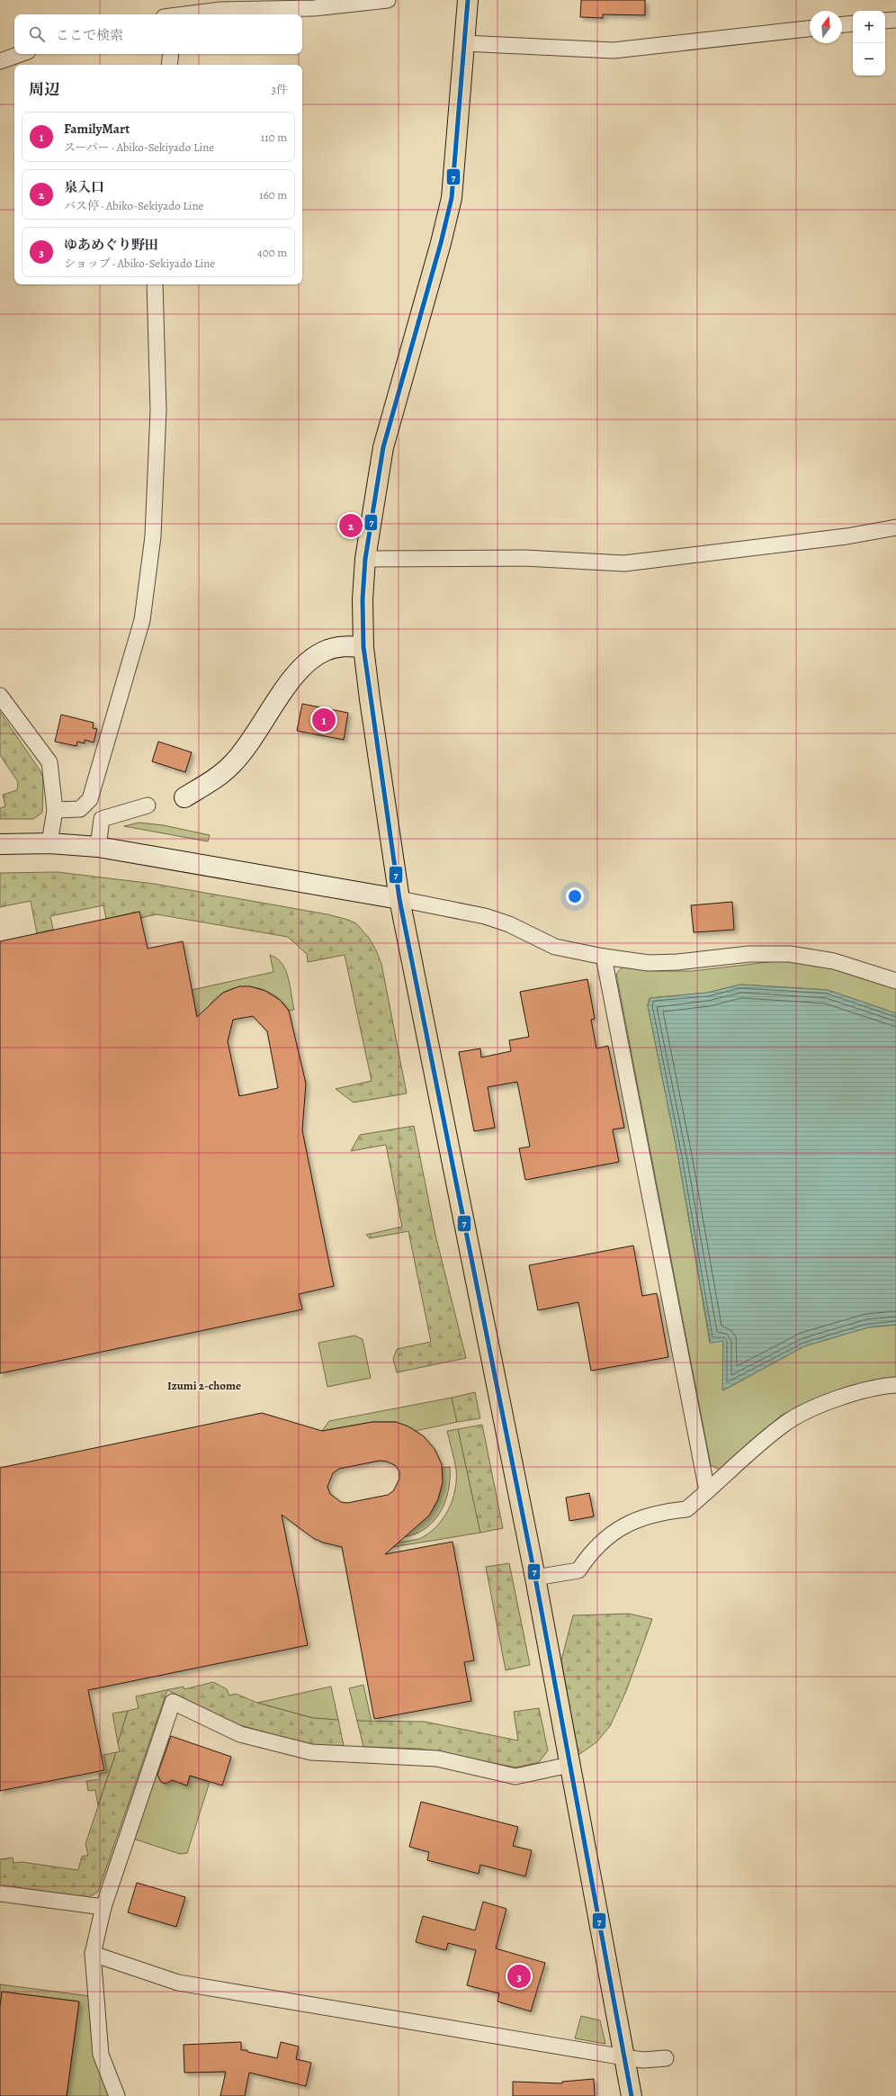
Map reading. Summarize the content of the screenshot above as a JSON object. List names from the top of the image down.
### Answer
{
  "districts": ["Izumi 2-chome"],
  "lines": ["transit line 7"],
  "north": "top",
  "page": {
    "map_buttons": ["+", "−"],
    "search": "ここで検索",
    "heading": ["周辺", "3件"],
    "list": [
      {
        "mark": "1",
        "name": "FamilyMart",
        "note": "スーパー · Abiko-Sekiyado Line",
        "value": "110 m"
      },
      {
        "mark": "2",
        "name": "泉入口",
        "note": "バス停 · Abiko-Sekiyado Line",
        "value": "160 m"
      },
      {
        "mark": "3",
        "name": "ゆあめぐり野田",
        "note": "ショップ · Abiko-Sekiyado Line",
        "value": "400 m"
      }
    ],
    "pins": ["2", "1", "3"]
  }
}
